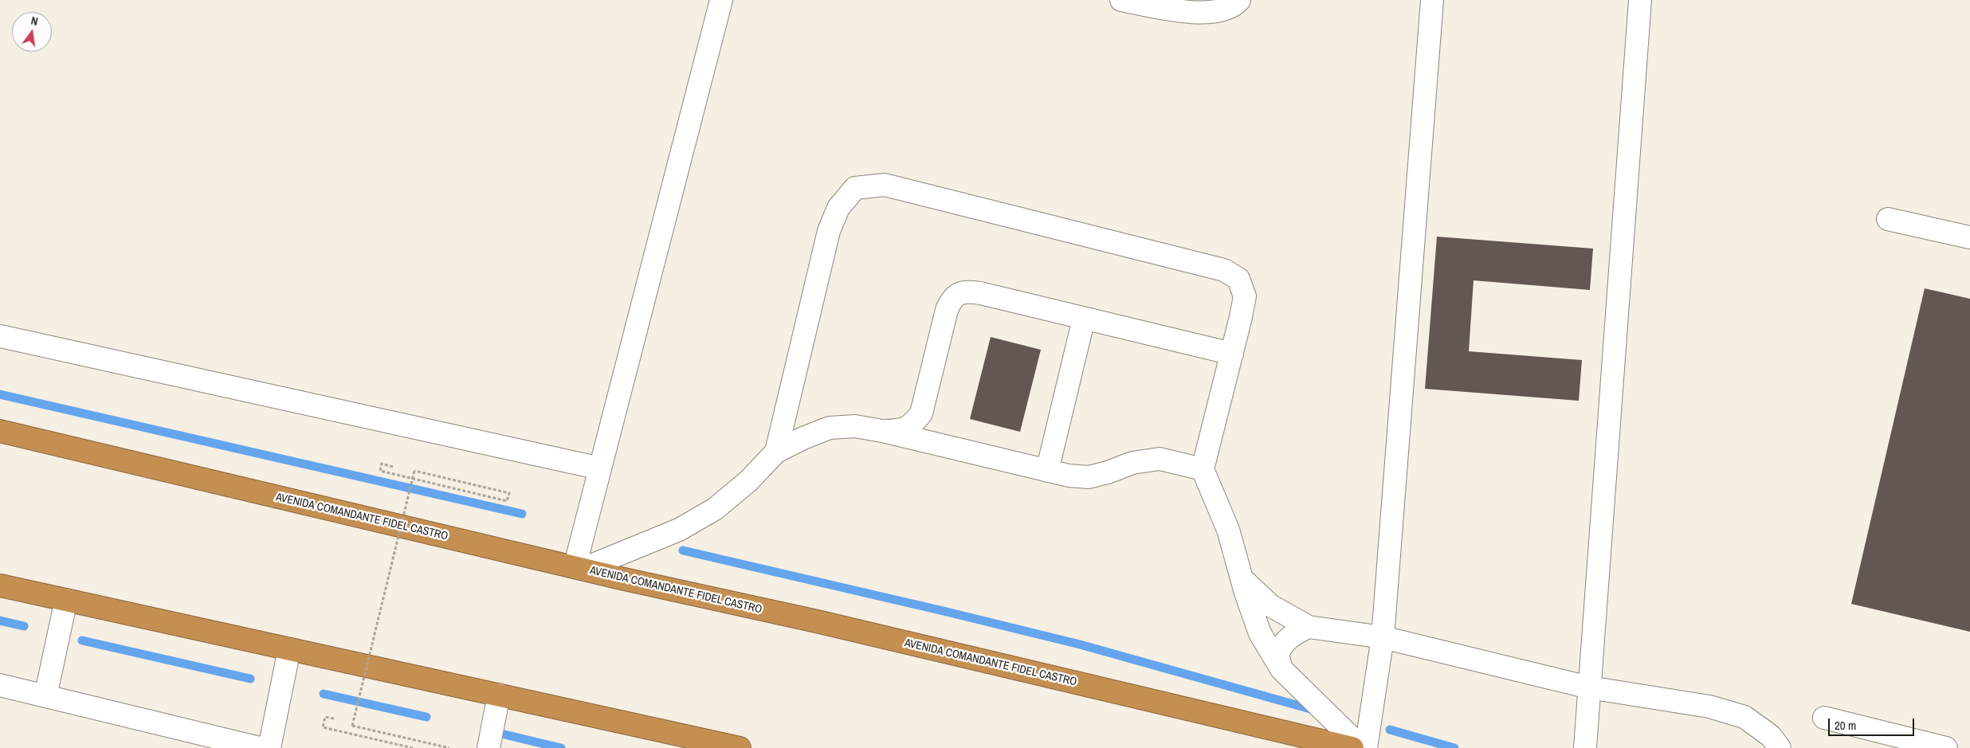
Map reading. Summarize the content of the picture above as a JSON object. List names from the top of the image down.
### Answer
{
  "streets": {
    "highway": ["AVENIDA COMANDANTE FIDEL CASTRO"]
  },
  "scale_bar": "20 m",
  "north": "top"
}
